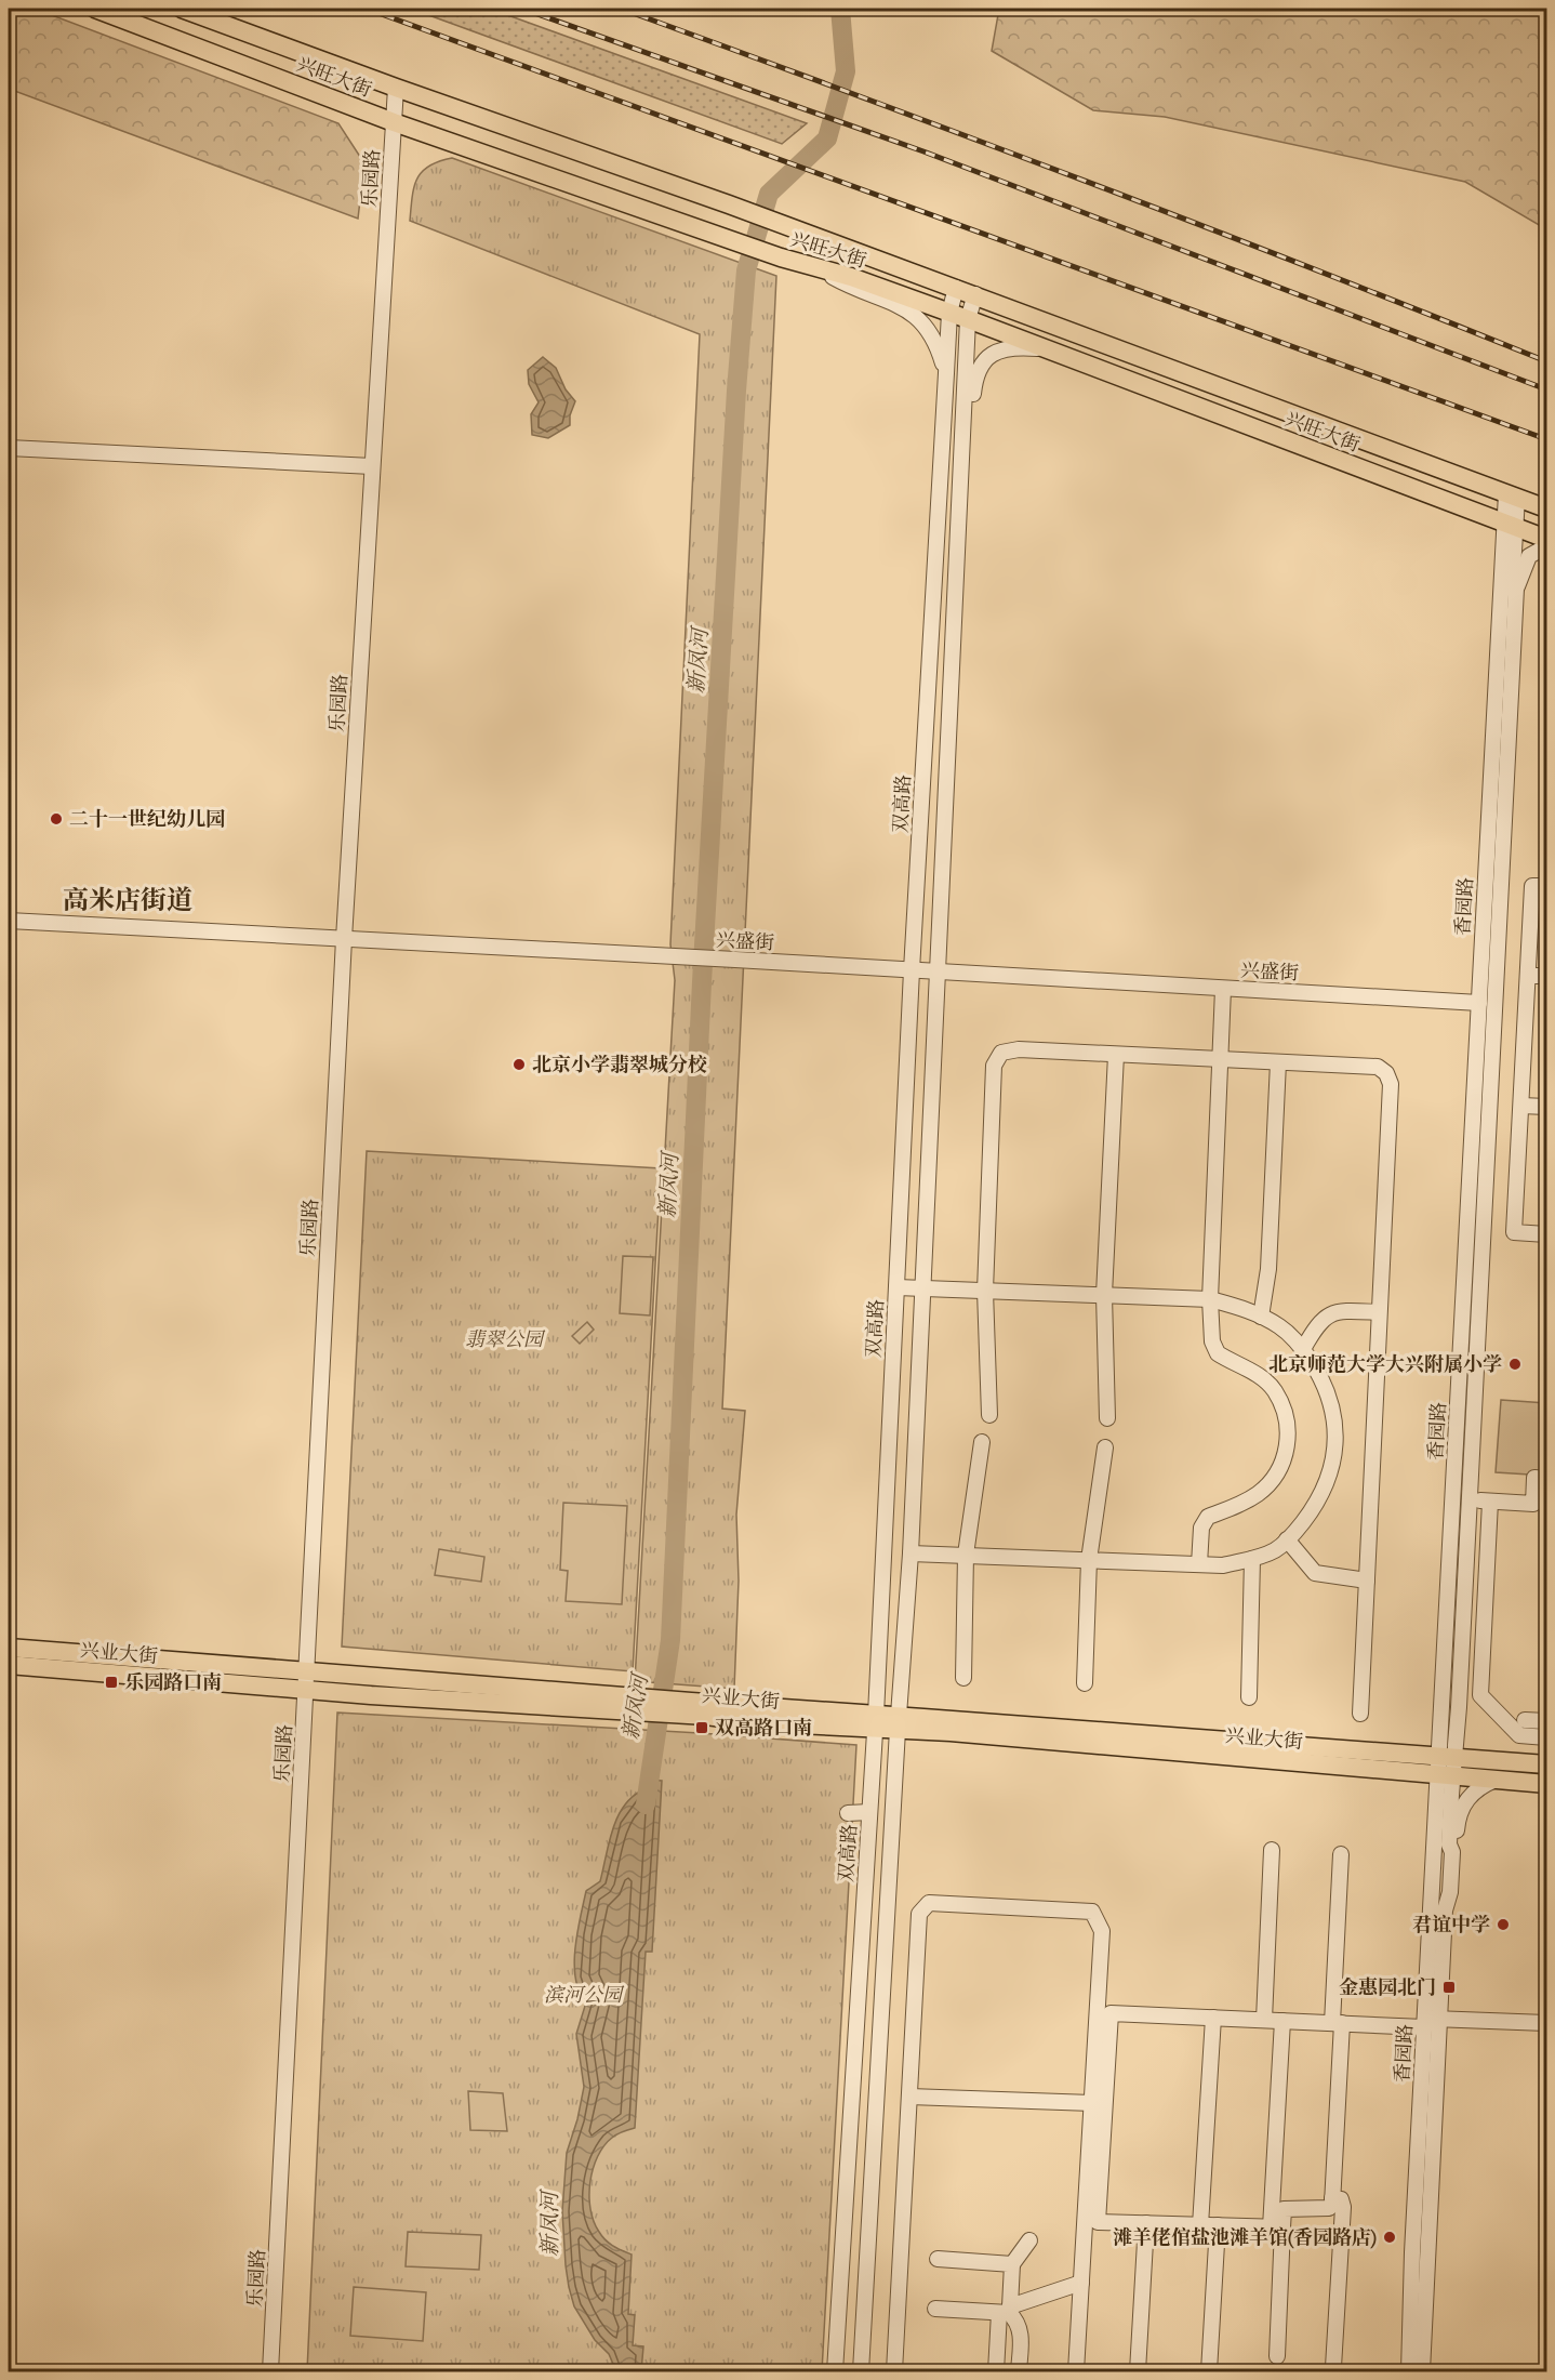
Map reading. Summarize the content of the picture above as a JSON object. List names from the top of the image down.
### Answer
{
  "streets": {
    "main road": ["兴旺大街", "兴业大街"],
    "street": [
      "乐园路",
      "双高路",
      "香园路",
      "兴盛街"
    ]
  },
  "crossings": [
    ["兴旺大街", "乐园路"],
    ["兴旺大街", "双高路"],
    ["兴旺大街", "香园路"],
    ["乐园路", "兴盛街"],
    ["乐园路", "兴业大街"],
    ["双高路", "兴盛街"],
    ["双高路", "兴业大街"],
    ["香园路", "兴盛街"],
    ["香园路", "兴业大街"]
  ],
  "districts": ["高米店街道"],
  "water": ["新凤河"],
  "parks": ["翡翠公园", "滨河公园"],
  "places": {
    "other": [
      "二十一世纪幼儿园",
      "北京小学翡翠城分校",
      "北京师范大学大兴附属小学",
      "君谊中学",
      "滩羊佬倌盐池滩羊馆(香园路店)"
    ],
    "transit": ["乐园路口南", "双高路口南", "金惠园北门"]
  }
}
